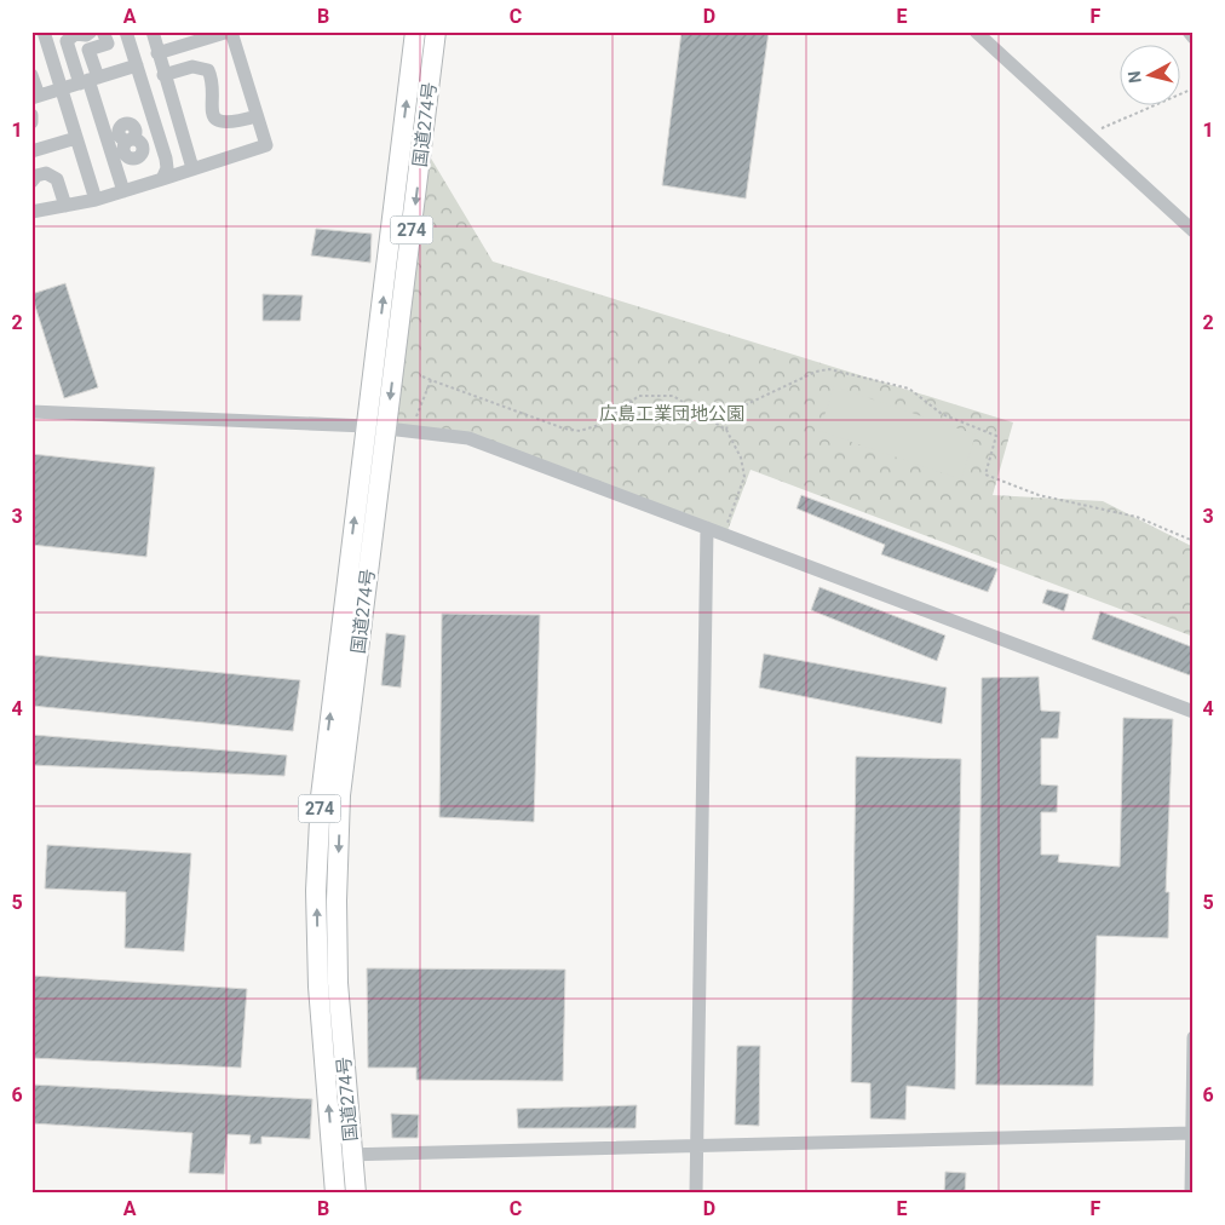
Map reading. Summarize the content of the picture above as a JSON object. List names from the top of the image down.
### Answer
{
  "streets": {
    "highway": ["国道274号", "274"]
  },
  "parks": ["広島工業団地公園"],
  "north": "left",
  "grid": {
    "columns": [
      "A",
      "B",
      "C",
      "D",
      "E",
      "F"
    ],
    "rows": [
      "1",
      "2",
      "3",
      "4",
      "5",
      "6"
    ]
  }
}
